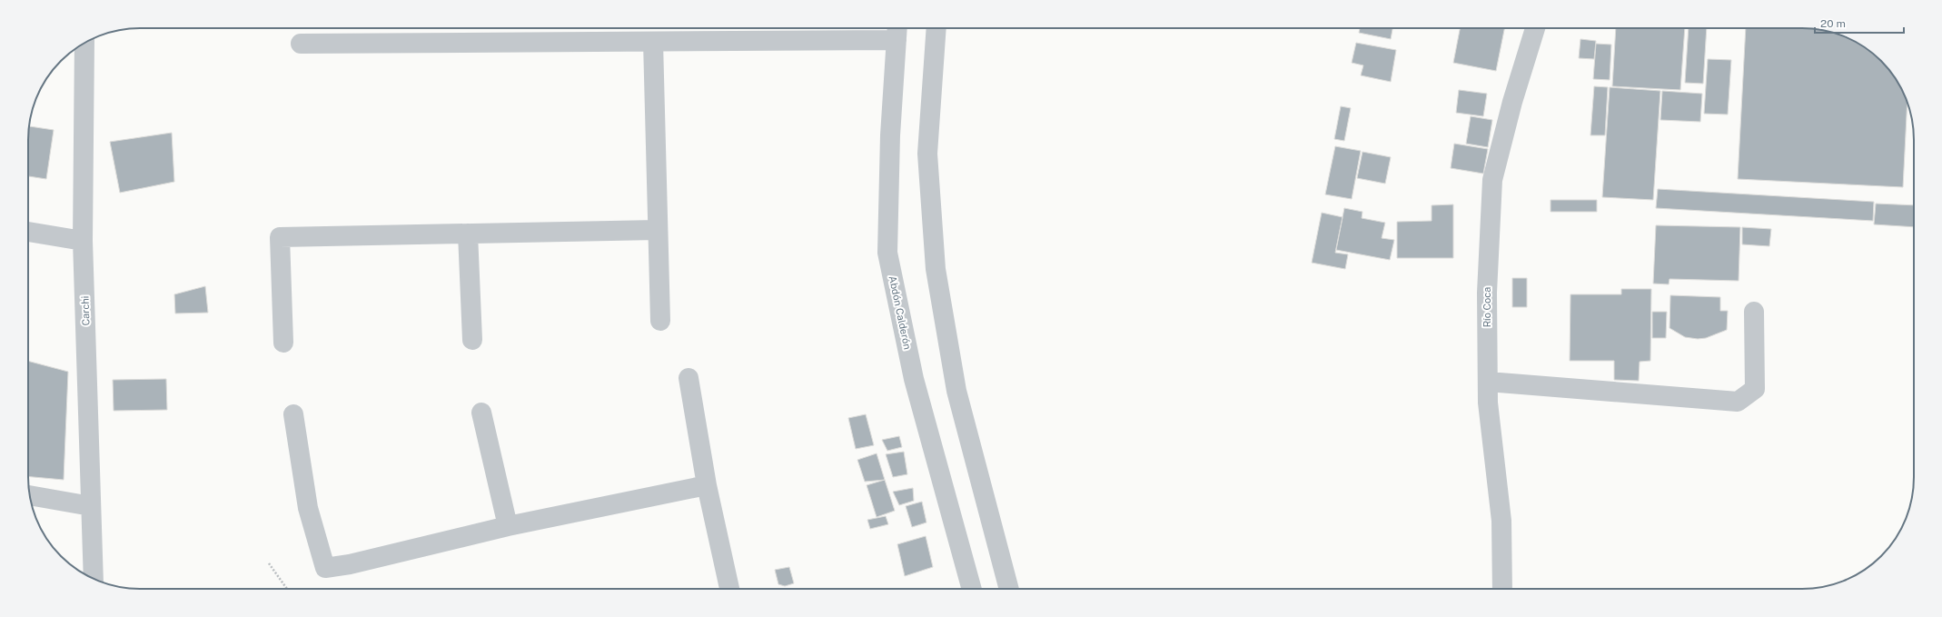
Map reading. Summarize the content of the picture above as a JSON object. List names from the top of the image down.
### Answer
{
  "streets": {
    "street": ["Río Coca", "Carchi", "Abdón Calderón"]
  },
  "scale_bar": "20 m"
}
